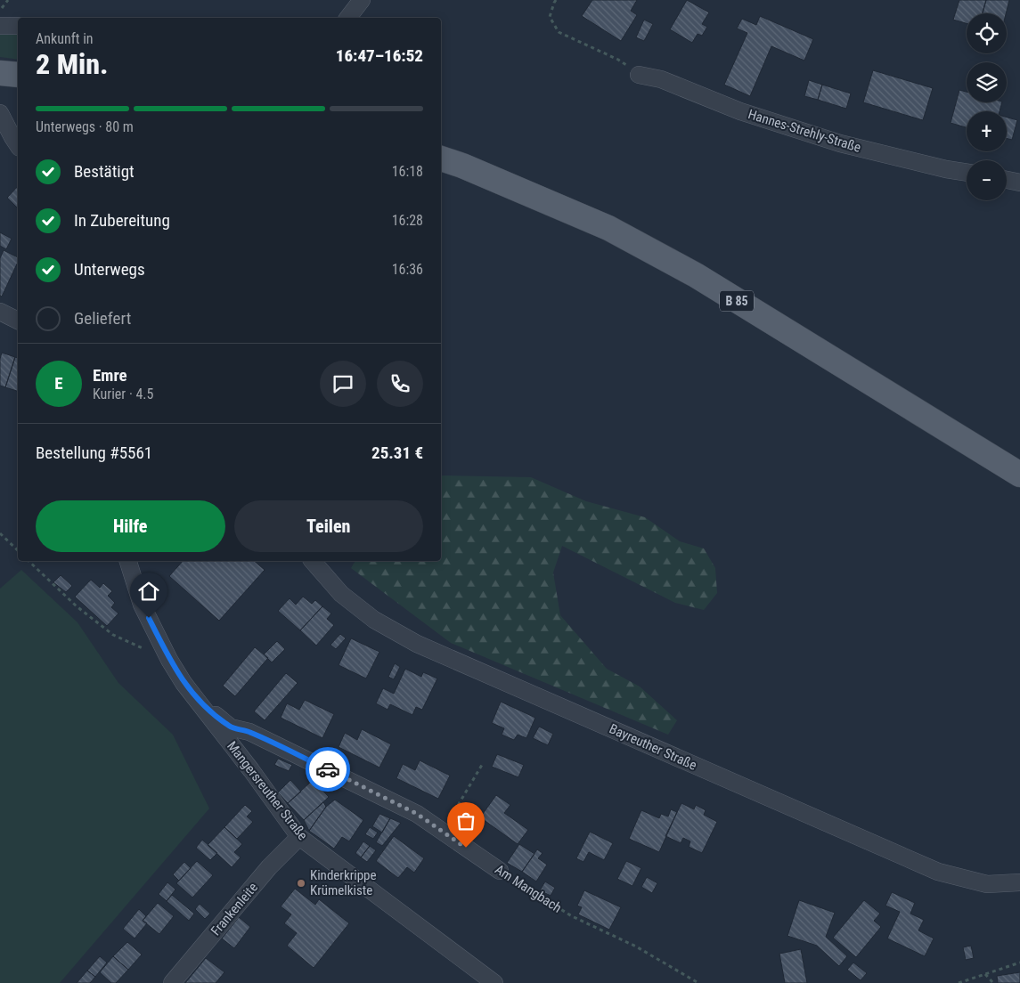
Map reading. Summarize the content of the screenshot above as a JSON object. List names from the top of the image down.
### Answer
{
  "streets": {
    "main road": ["B 85"],
    "street": [
      "Hannes-Strehly-Straße",
      "Bayreuther Straße",
      "Mangersreuther Straße",
      "Am Mangbach",
      "Frankenleite"
    ]
  },
  "crossings": [
    ["Mangersreuther Straße", "Am Mangbach"],
    ["Mangersreuther Straße", "Frankenleite"]
  ],
  "places": ["Kinderkrippe Krümelkiste"],
  "page": {
    "map_buttons": ["+", "−"],
    "heading": ["2 Min.", "Ankunft in", "16:47–16:52"],
    "panel": [
      "Emre",
      "Kurier · 4.5",
      "Bestellung #5561",
      "25.31 €"
    ],
    "bar": "Unterwegs · 80 m",
    "list": [
      ["Bestätigt", "16:18"],
      ["In Zubereitung", "16:28"],
      ["Unterwegs", "16:36"],
      "Geliefert"
    ],
    "round": "E",
    "buttons": ["Hilfe", "Teilen"]
  }
}
